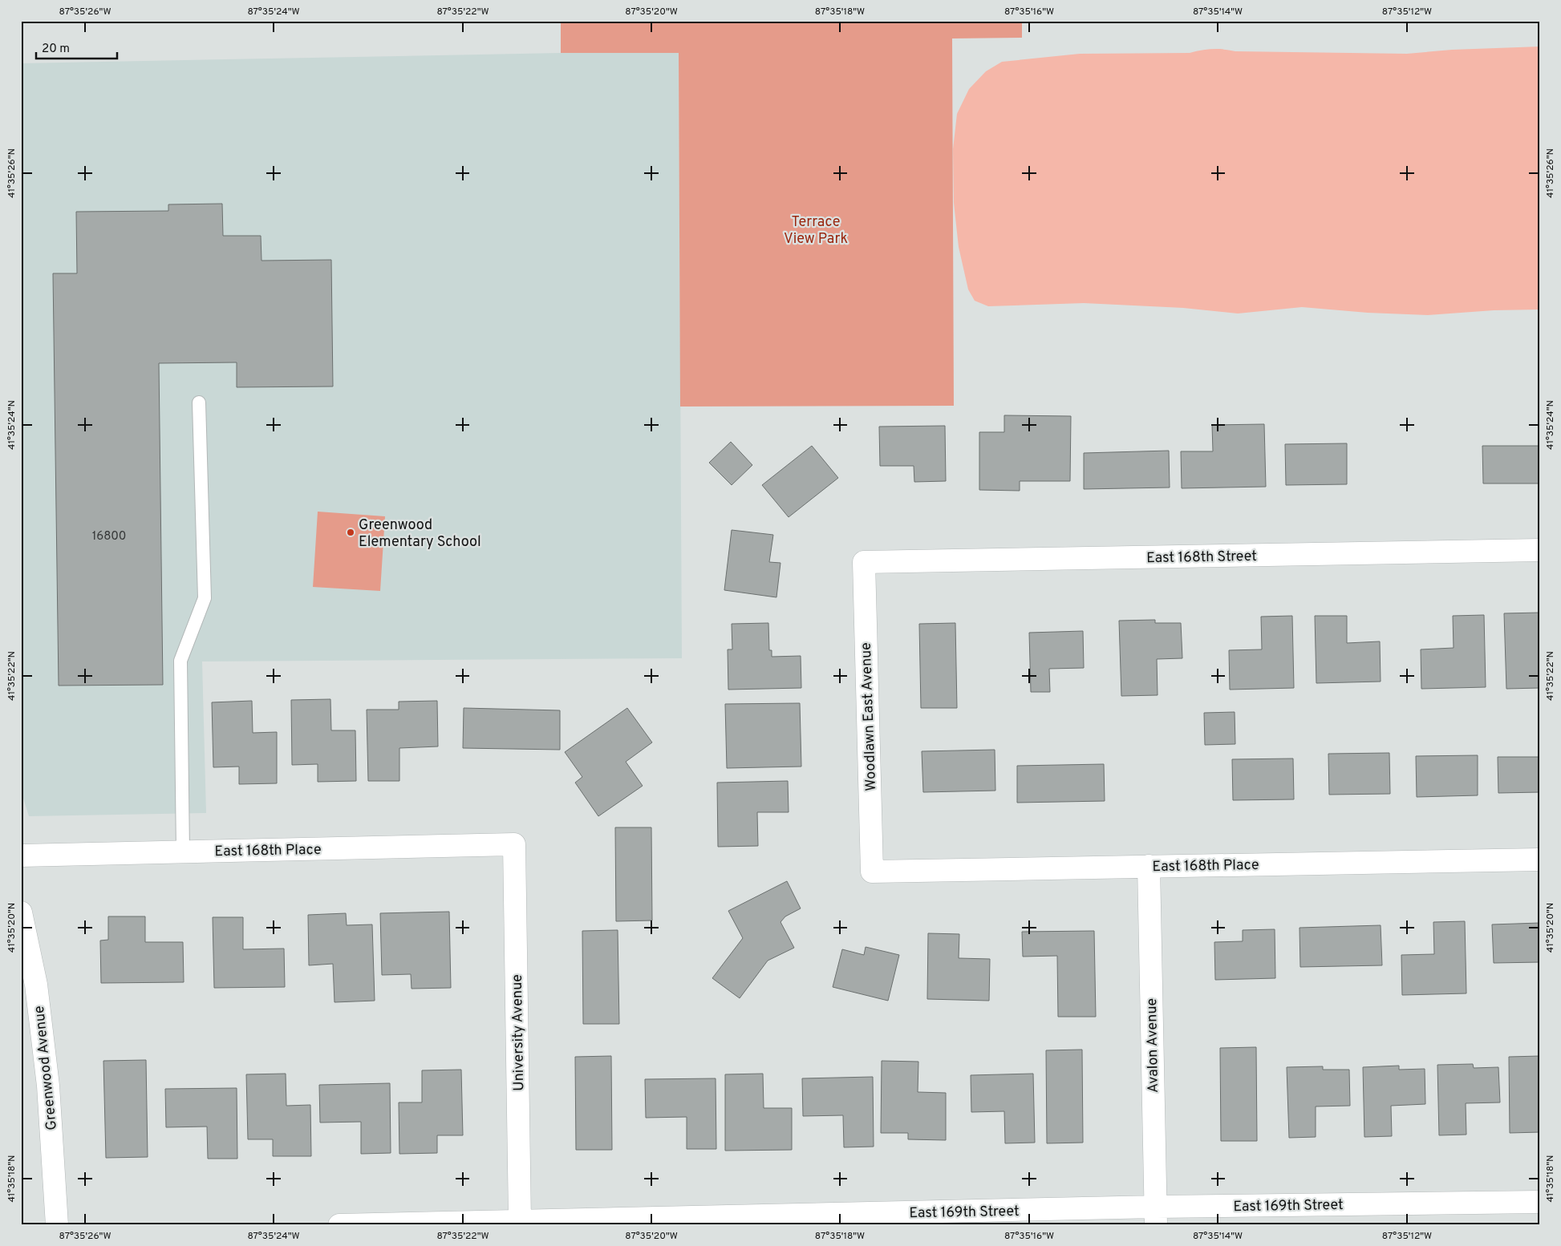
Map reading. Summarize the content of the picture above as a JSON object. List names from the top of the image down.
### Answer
{
  "streets": {
    "street": [
      "East 168th Street",
      "Woodlawn East Avenue",
      "East 168th Place",
      "University Avenue",
      "Avalon Avenue",
      "Greenwood Avenue",
      "East 169th Street"
    ]
  },
  "crossings": [
    ["East 168th Street", "Woodlawn East Avenue"],
    ["Woodlawn East Avenue", "East 168th Place"],
    ["East 168th Place", "University Avenue"],
    ["East 168th Place", "Avalon Avenue"],
    ["University Avenue", "East 169th Street"],
    ["Avalon Avenue", "East 169th Street"]
  ],
  "parks": ["Terrace View Park"],
  "places": ["Greenwood Elementary School"],
  "house_numbers": ["16800"],
  "scale_bar": "20 m",
  "coordinates": [
    "87°35'26\"W",
    "87°35'24\"W",
    "87°35'22\"W",
    "87°35'20\"W",
    "87°35'18\"W",
    "87°35'16\"W",
    "87°35'14\"W",
    "87°35'12\"W",
    "41°35'26\"N",
    "41°35'24\"N",
    "41°35'22\"N",
    "41°35'20\"N",
    "41°35'18\"N"
  ]
}
